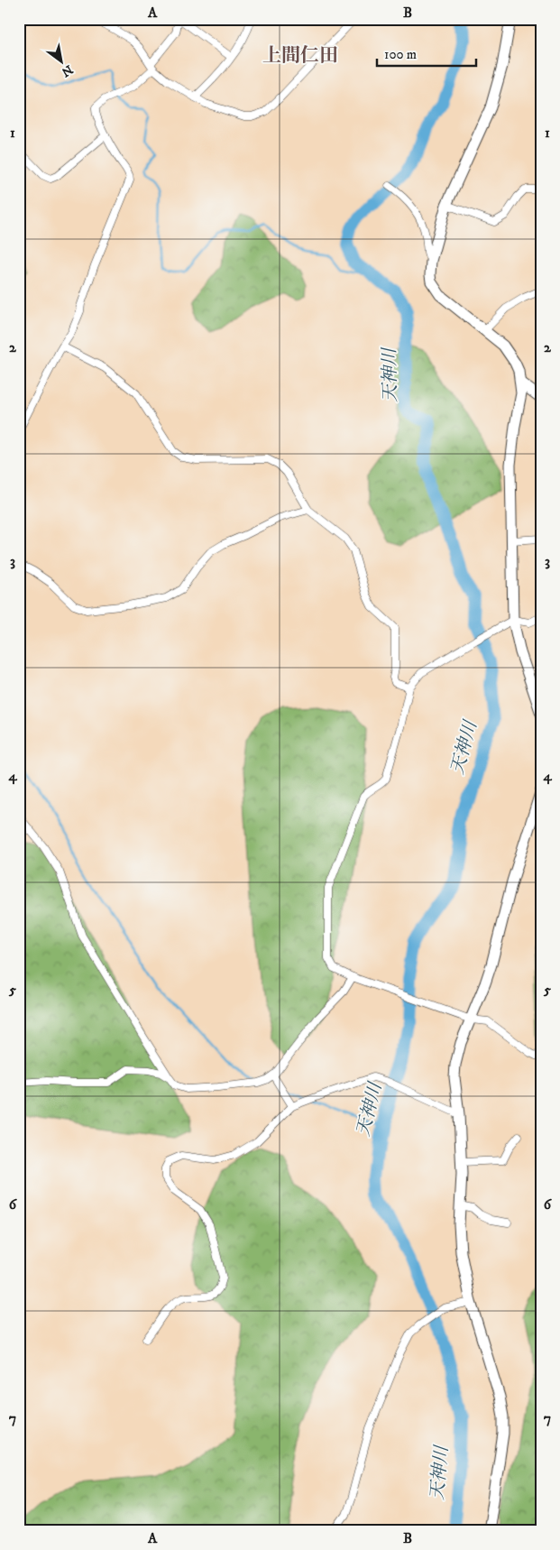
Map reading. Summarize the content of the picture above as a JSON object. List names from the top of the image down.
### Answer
{
  "districts": ["上間仁田"],
  "water": ["天神川"],
  "scale_bar": "100 m",
  "north": "bottom right",
  "grid": {
    "columns": ["A", "B"],
    "rows": [
      "1",
      "2",
      "3",
      "4",
      "5",
      "6",
      "7"
    ]
  }
}
